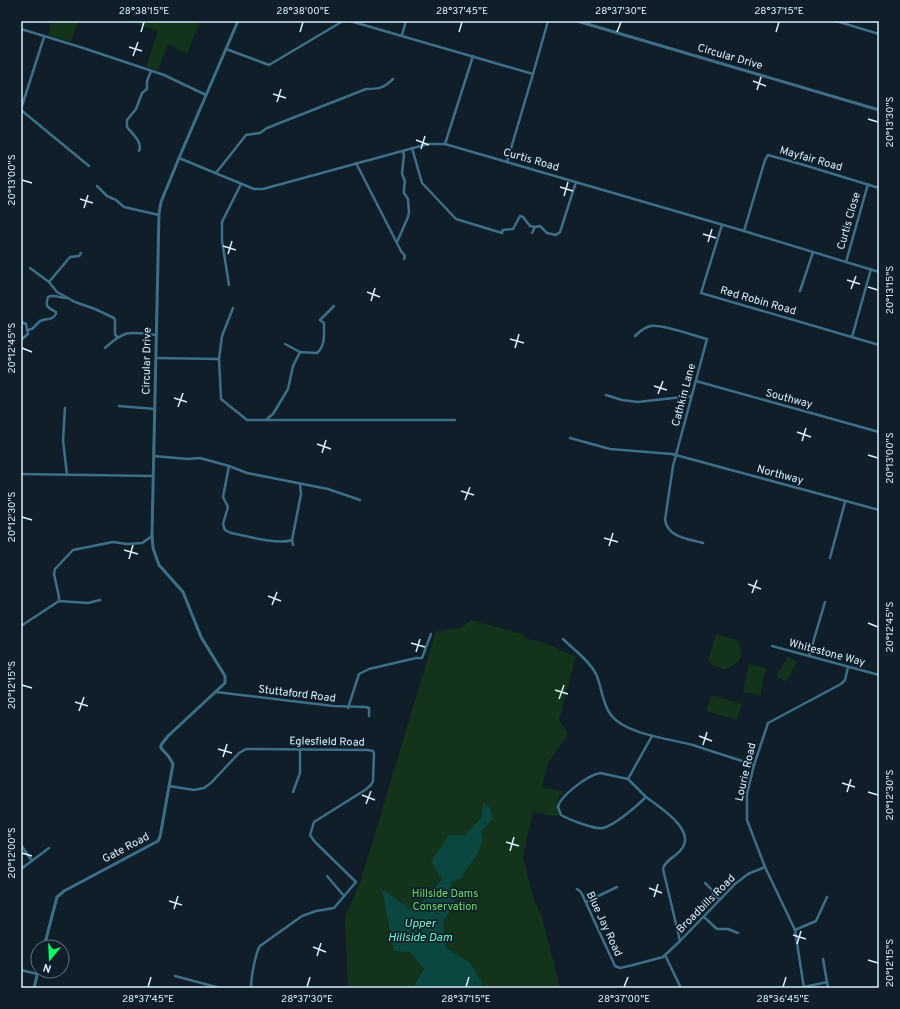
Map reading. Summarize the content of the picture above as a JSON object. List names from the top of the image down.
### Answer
{
  "streets": {
    "street": [
      "Circular Drive",
      "Mayfair Road",
      "Curtis Road",
      "Curtis Close",
      "Red Robin Road",
      "Cathkin Lane",
      "Southway",
      "Northway",
      "Whitestone Way",
      "Stuttaford Road",
      "Eglesfield Road",
      "Lourie Road",
      "Gate Road",
      "Broadbills Road",
      "Blue Jay Road"
    ]
  },
  "crossings": [
    ["Circular Drive", "Curtis Road"],
    ["Circular Drive", "Stuttaford Road"],
    ["Circular Drive", "Gate Road"],
    ["Mayfair Road", "Curtis Road"],
    ["Mayfair Road", "Curtis Close"],
    ["Curtis Road", "Curtis Close"],
    ["Curtis Road", "Red Robin Road"],
    ["Cathkin Lane", "Southway"],
    ["Cathkin Lane", "Northway"],
    ["Whitestone Way", "Lourie Road"],
    ["Stuttaford Road", "Gate Road"],
    ["Eglesfield Road", "Gate Road"],
    ["Lourie Road", "Broadbills Road"],
    ["Broadbills Road", "Blue Jay Road"]
  ],
  "water": ["Upper Hillside Dam"],
  "parks": ["Hillside Dams Conservation"],
  "north": "bottom",
  "coordinates": [
    "28°38'15\"E",
    "28°38'00\"E",
    "28°37'45\"E",
    "28°37'30\"E",
    "28°37'15\"E",
    "20°13'30\"S",
    "20°13'00\"S",
    "20°13'15\"S",
    "20°12'45\"S",
    "20°12'30\"S",
    "20°12'15\"S",
    "20°12'00\"S",
    "28°37'00\"E",
    "28°36'45\"E"
  ]
}
